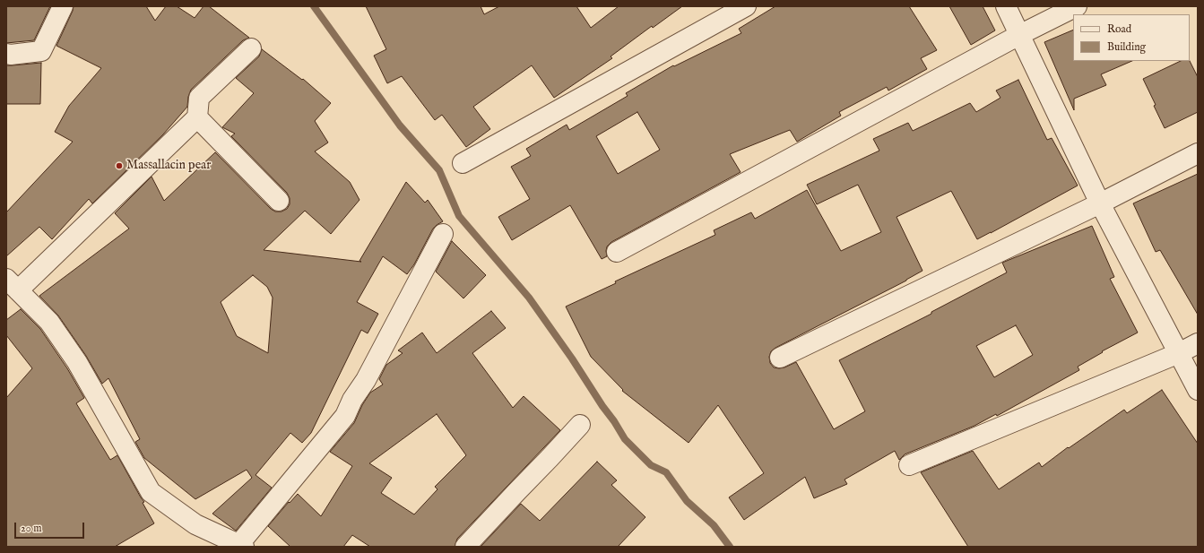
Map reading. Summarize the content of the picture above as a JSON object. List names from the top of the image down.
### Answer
{
  "places": ["Massallacin pear"],
  "legend": ["Road", "Building"],
  "scale_bar": "20 m"
}
